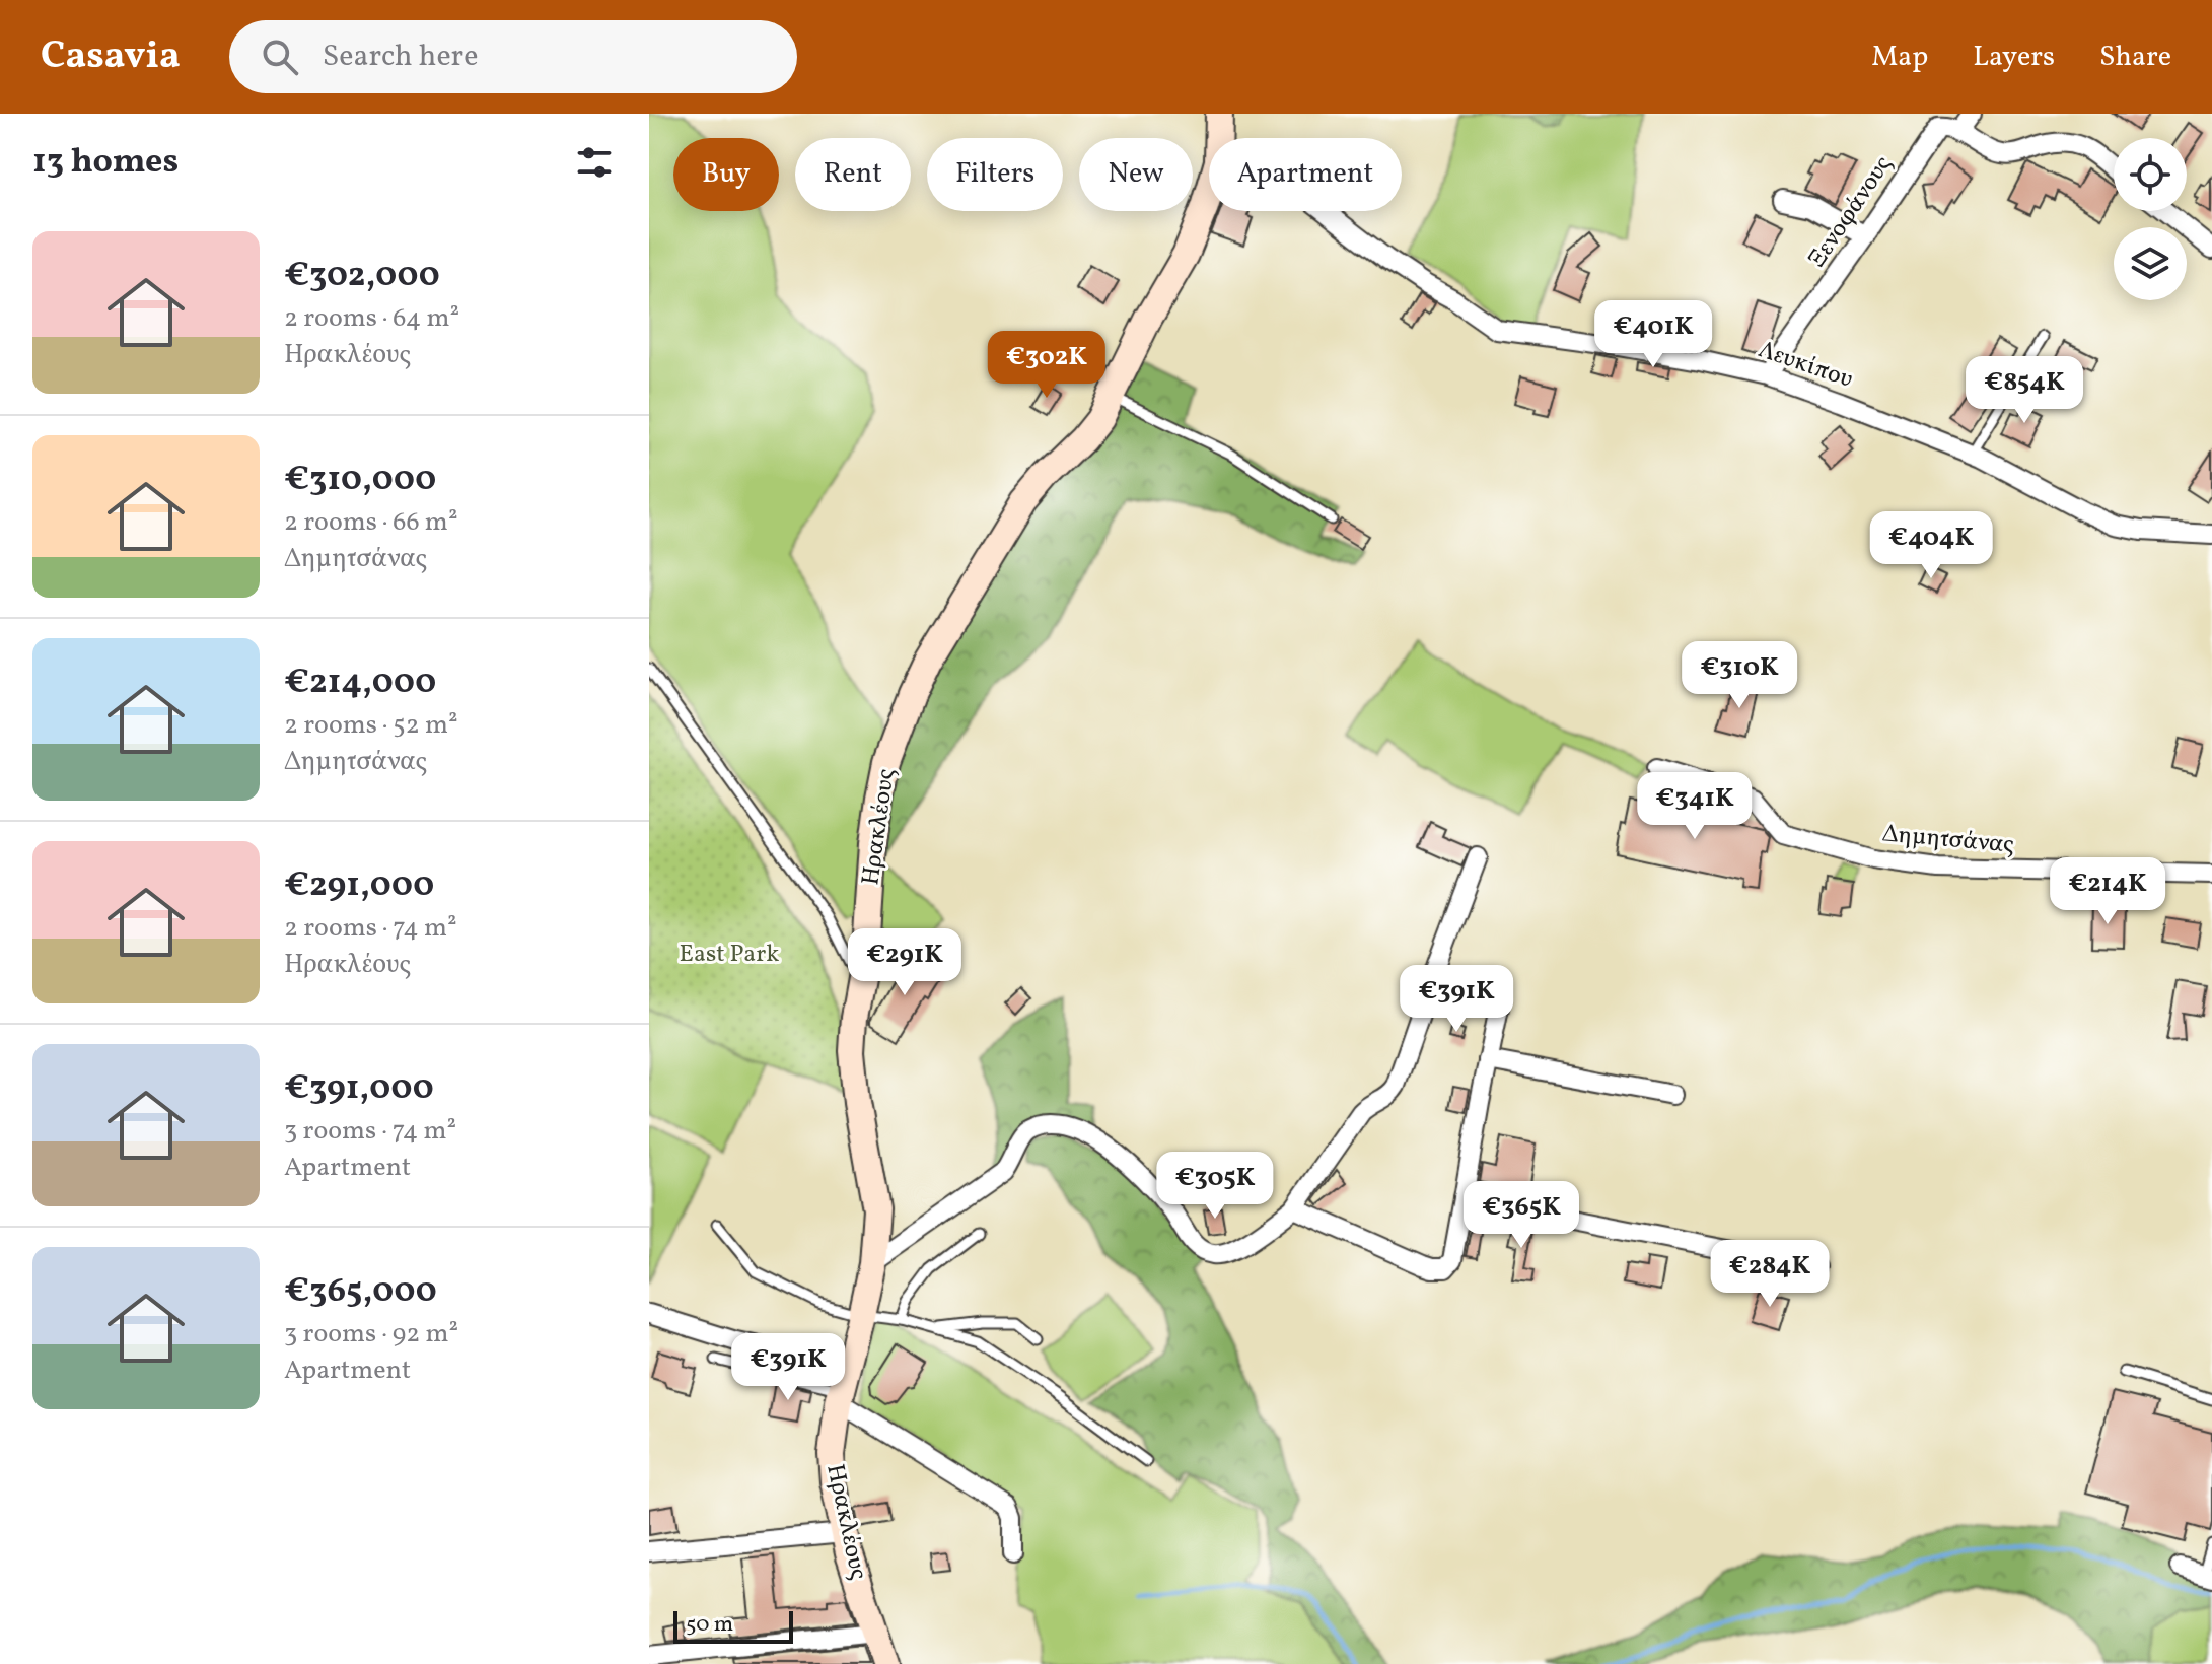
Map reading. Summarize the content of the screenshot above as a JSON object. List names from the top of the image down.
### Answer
{
  "streets": {
    "street": [
      "Ξενοφάνους",
      "Λευκίπου",
      "Ηρακλέους",
      "Δημητσάνας"
    ]
  },
  "crossings": [
    ["Ξενοφάνους", "Λευκίπου"]
  ],
  "parks": ["East Park"],
  "scale_bar": "50 m",
  "page": {
    "header": "Casavia",
    "search": "Search here",
    "nav": ["Map", "Layers", "Share"],
    "heading": "13 homes",
    "chip": [
      "Buy",
      "Rent",
      "Filters",
      "New",
      "Apartment"
    ],
    "list": [
      {
        "name": "€302,000",
        "note": "2 rooms · 64 m² · Ηρακλέους"
      },
      {
        "name": "€310,000",
        "note": "2 rooms · 66 m² · Δημητσάνας"
      },
      {
        "name": "€214,000",
        "note": "2 rooms · 52 m² · Δημητσάνας"
      },
      {
        "name": "€291,000",
        "note": "2 rooms · 74 m² · Ηρακλέους"
      },
      {
        "name": "€391,000",
        "note": "3 rooms · 74 m² · Apartment"
      },
      {
        "name": "€365,000",
        "note": "3 rooms · 92 m² · Apartment"
      }
    ],
    "price": [
      "€401K",
      "€302K",
      "€854K",
      "€404K",
      "€310K",
      "€341K",
      "€214K",
      "€291K",
      "€391K",
      "€305K",
      "€365K",
      "€284K",
      "€391K"
    ],
    "scale": "50 m"
  }
}
